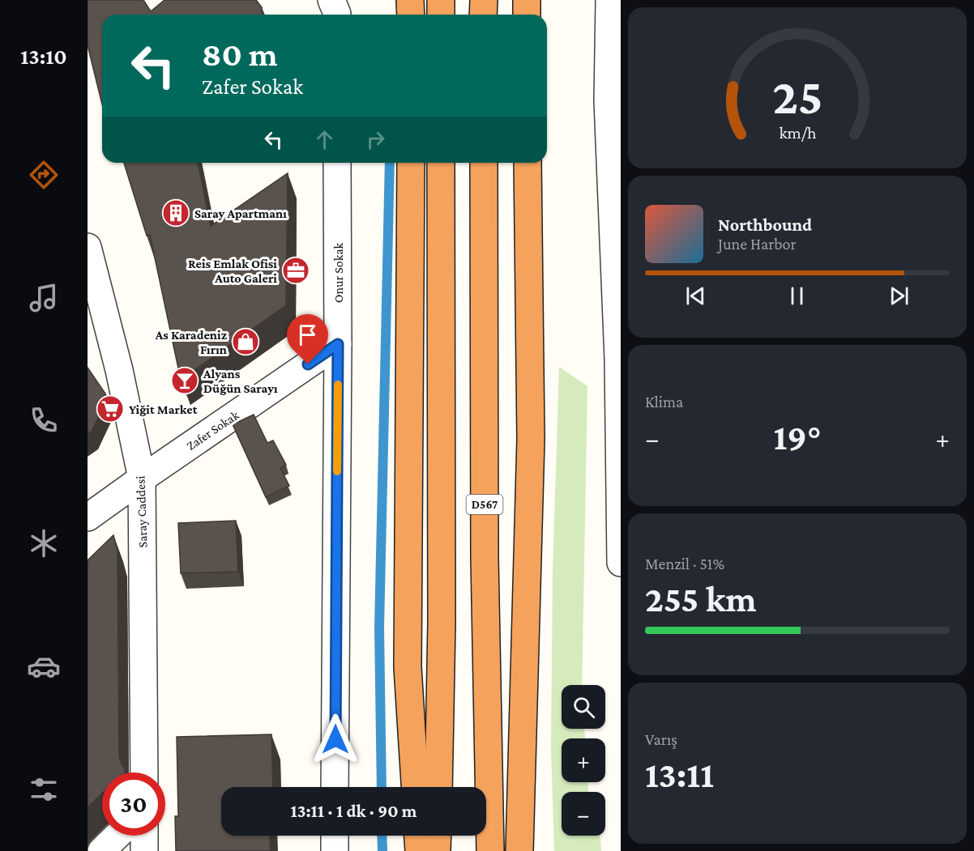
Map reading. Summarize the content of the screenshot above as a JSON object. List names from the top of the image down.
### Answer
{
  "streets": {
    "highway": ["D567"],
    "street": ["Onur Sokak", "Zafer Sokak", "Saray Caddesi"]
  },
  "crossings": [
    ["Onur Sokak", "Zafer Sokak"],
    ["Zafer Sokak", "Saray Caddesi"]
  ],
  "places": {
    "building": ["Saray Apartmanı"],
    "office": ["Reis Emlak Ofisi Auto Galeri"],
    "shop": ["As Karadeniz Fırın"],
    "bar": ["Alyans Düğün Sarayı"],
    "supermarket": ["Yiğit Market"]
  },
  "page": {
    "tabs": "13:10",
    "turn": ["80 m", "Zafer Sokak"],
    "song": ["Northbound", "June Harbor"],
    "tile": [
      "Klima",
      ["Menzil · 51%", "255 km"],
      ["Varış", "13:11"]
    ],
    "heat": ["−", "19°", "+"],
    "map_buttons": ["+", "−"],
    "limit": "30",
    "trip": "13:11 · 1 dk · 90 m",
    "gauge": ["25", "km/h"]
  }
}
